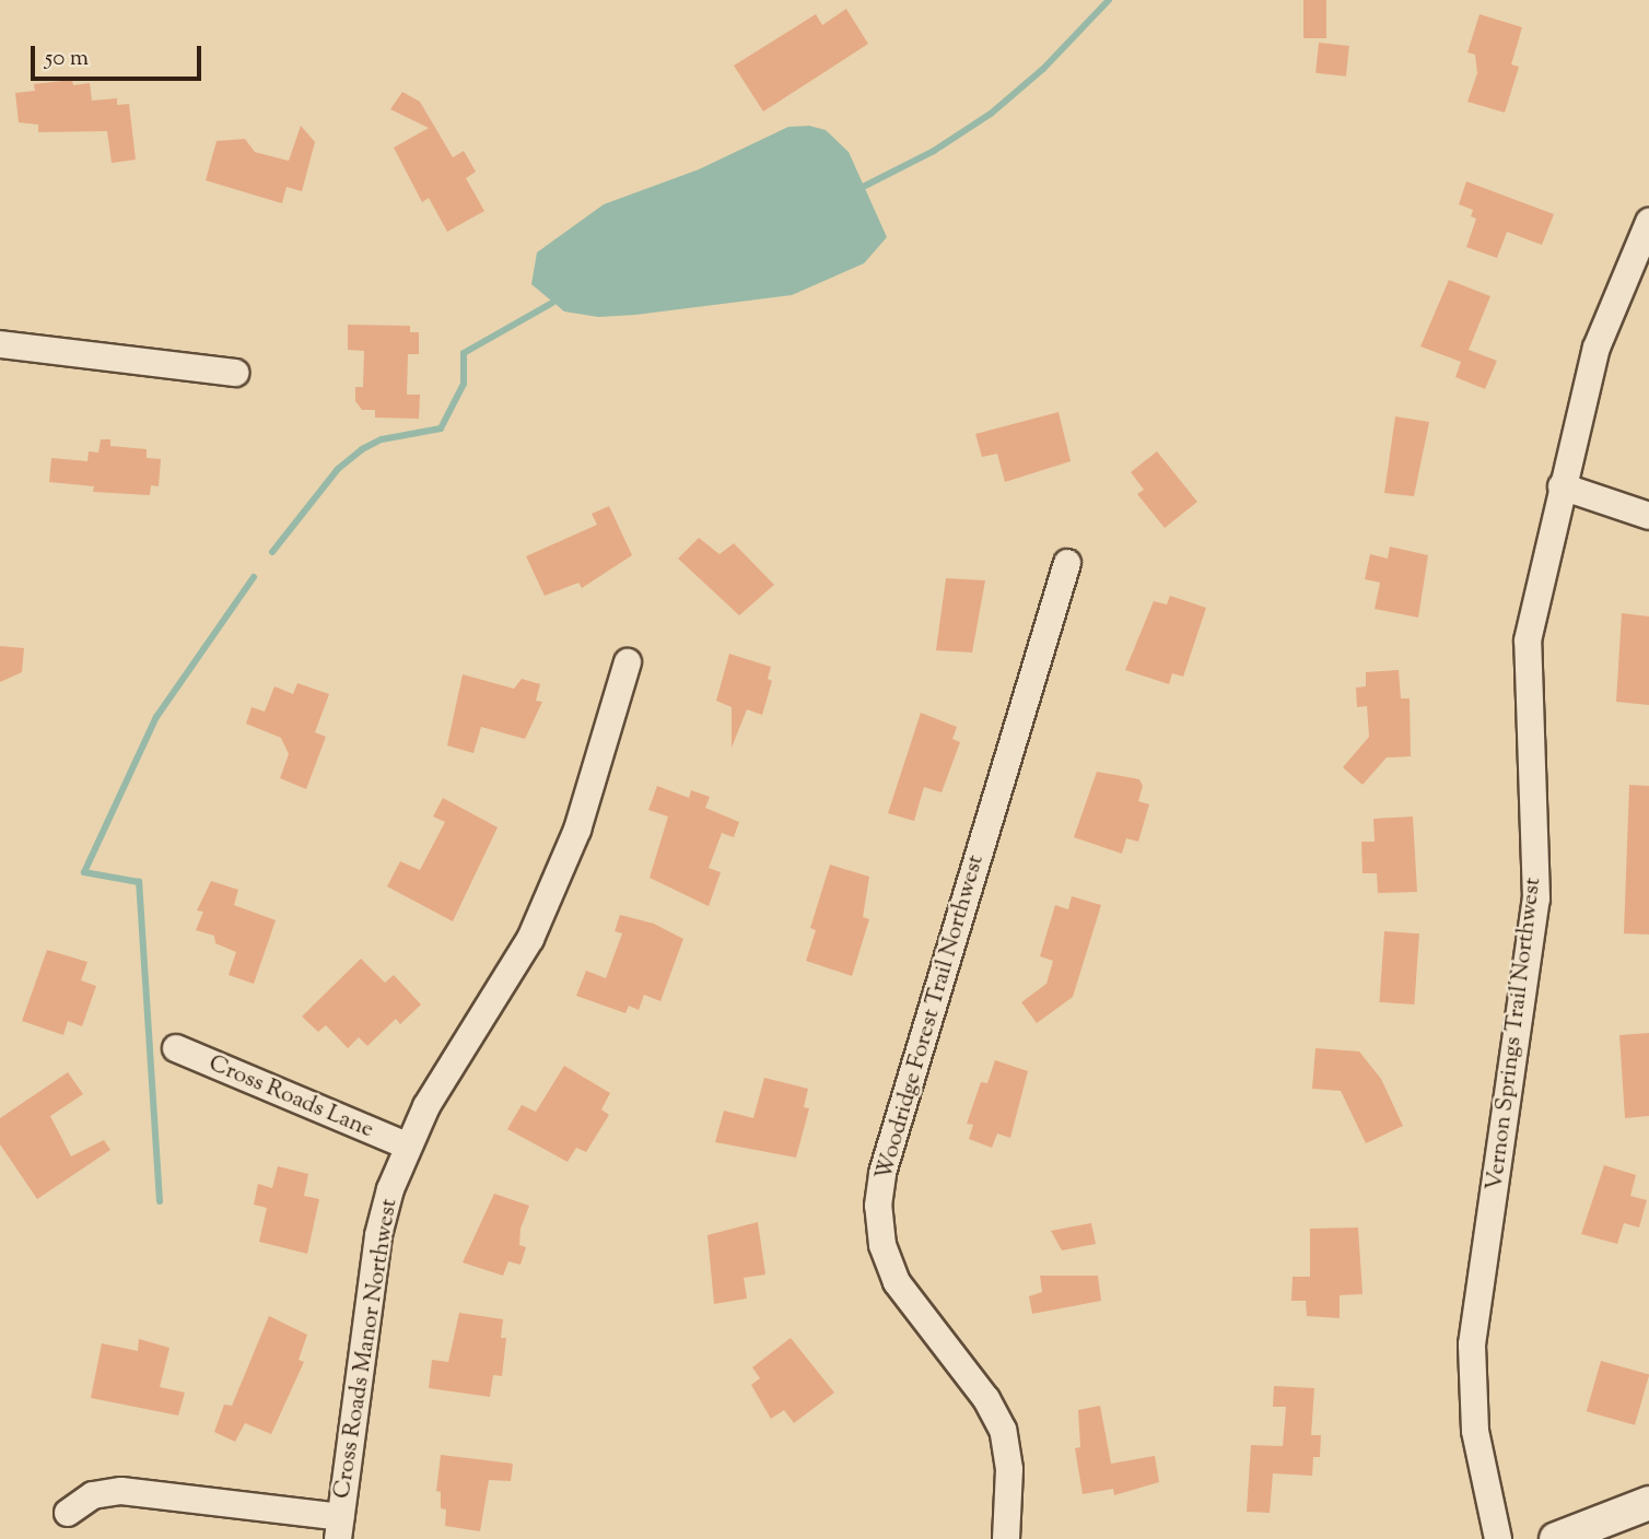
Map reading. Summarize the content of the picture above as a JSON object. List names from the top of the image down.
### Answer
{
  "streets": {
    "street": [
      "Woodridge Forest Trail Northwest",
      "Vernon Springs Trail Northwest",
      "Cross Roads Lane",
      "Cross Roads Manor Northwest"
    ]
  },
  "crossings": [
    ["Cross Roads Lane", "Cross Roads Manor Northwest"]
  ],
  "scale_bar": "50 m"
}
